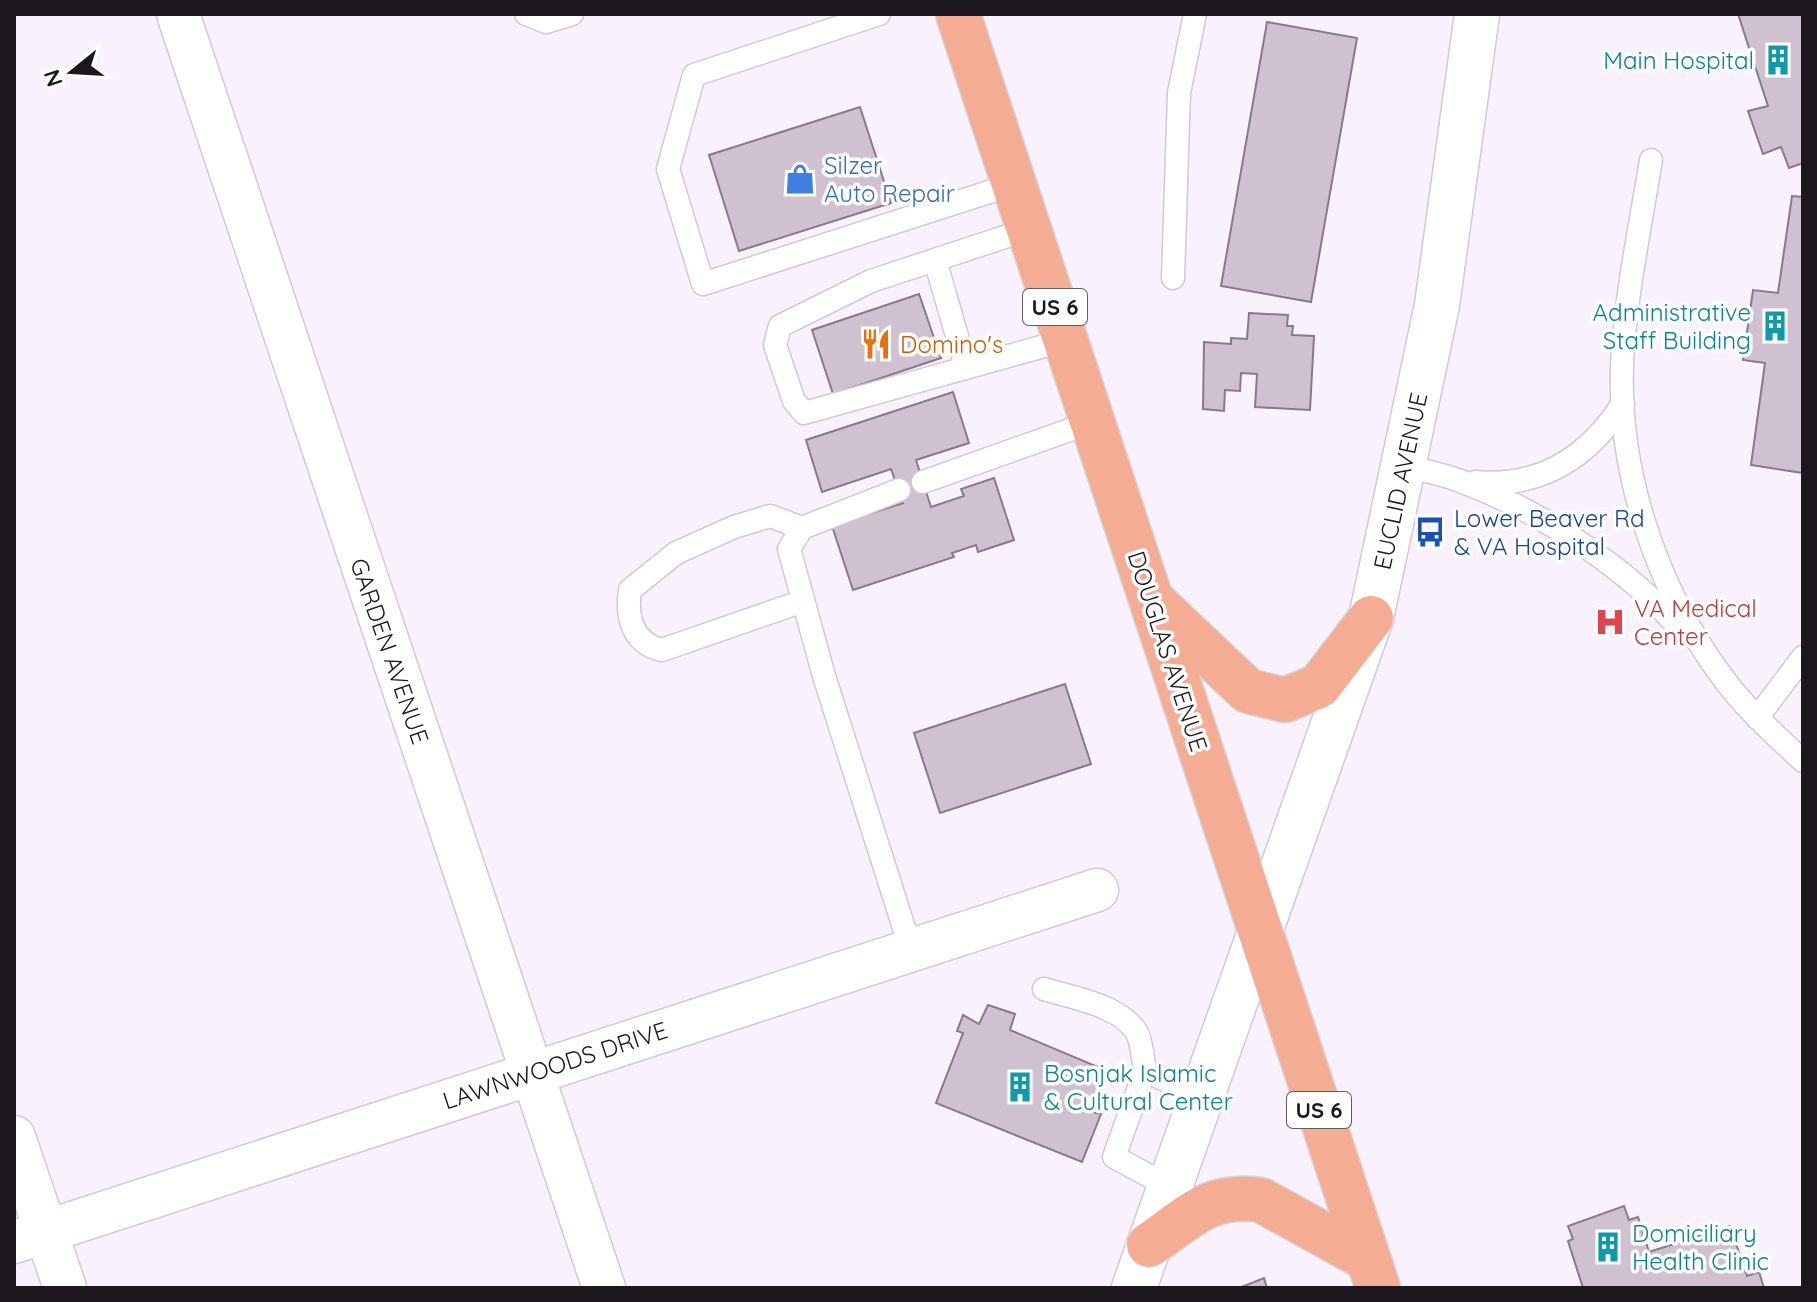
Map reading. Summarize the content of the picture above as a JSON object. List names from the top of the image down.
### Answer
{
  "streets": {
    "main road": ["US 6", "DOUGLAS AVENUE"],
    "street": ["EUCLID AVENUE", "GARDEN AVENUE", "LAWNWOODS DRIVE"]
  },
  "crossings": [
    ["EUCLID AVENUE", "DOUGLAS AVENUE"],
    ["GARDEN AVENUE", "LAWNWOODS DRIVE"]
  ],
  "places": {
    "building": [
      "Main Hospital",
      "Administrative Staff Building",
      "Bosnjak Islamic & Cultural Center",
      "Domiciliary Health Clinic"
    ],
    "shop": ["Silzer Auto Repair"],
    "restaurant": ["Domino's"],
    "bus stop": ["Lower Beaver Rd & VA Hospital"],
    "hospital": ["VA Medical Center"]
  },
  "north": "left"
}
